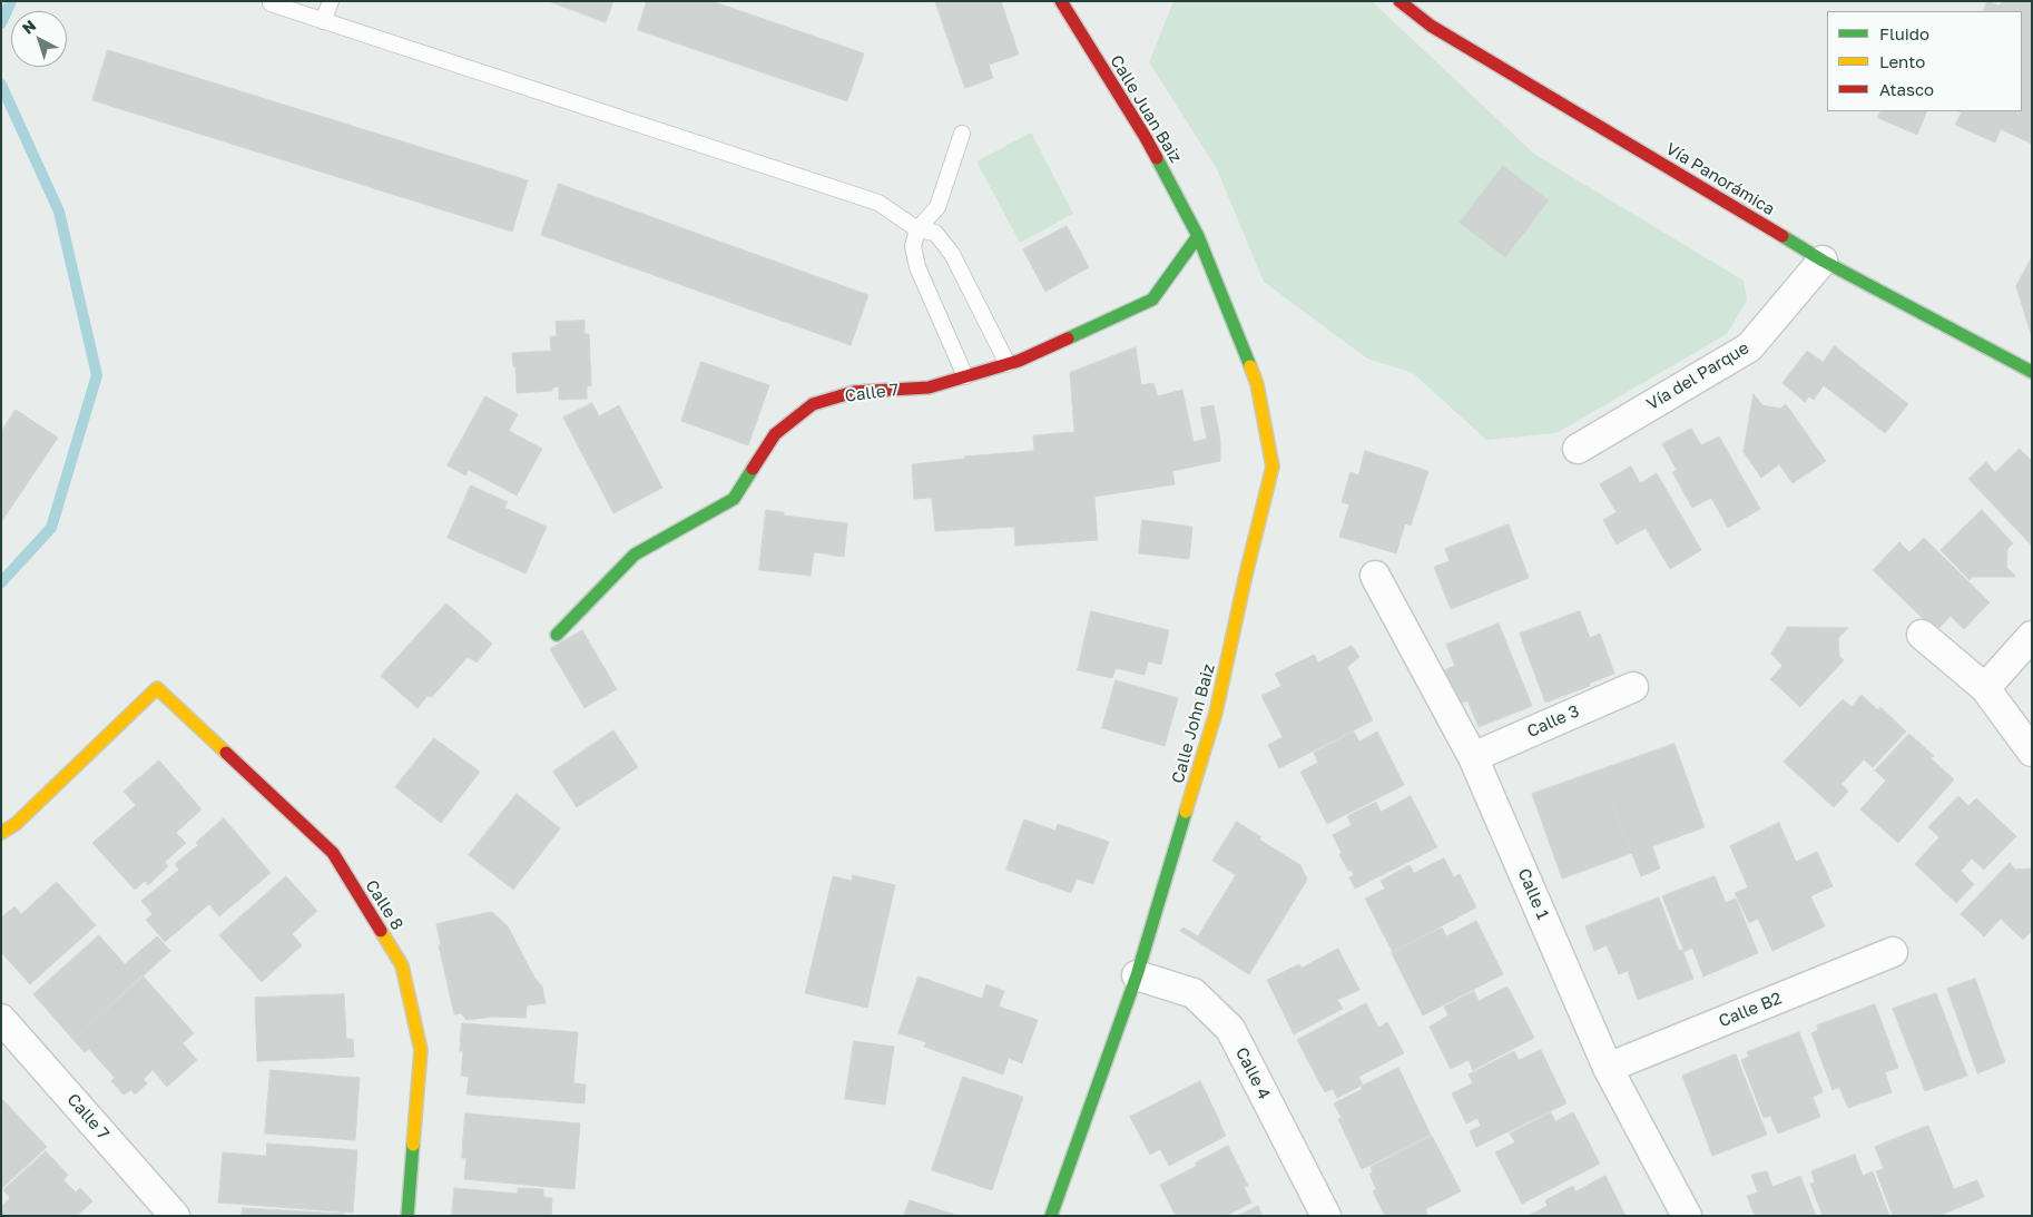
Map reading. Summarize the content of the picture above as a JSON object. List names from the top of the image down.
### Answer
{
  "streets": {
    "street": [
      "Calle Juan Baiz",
      "Vía Panorámica",
      "Vía del Parque",
      "Calle 7",
      "Calle 3",
      "Calle John Baiz",
      "Calle 1",
      "Calle 8",
      "Calle B2",
      "Calle 4"
    ]
  },
  "crossings": [
    ["Calle Juan Baiz", "Calle 7"],
    ["Calle Juan Baiz", "Calle John Baiz"],
    ["Vía Panorámica", "Vía del Parque"],
    ["Calle 7", "Calle John Baiz"],
    ["Calle 3", "Calle 1"],
    ["Calle John Baiz", "Calle 4"],
    ["Calle 1", "Calle B2"]
  ],
  "legend": ["Fluido", "Lento", "Atasco"],
  "north": "top left"
}
